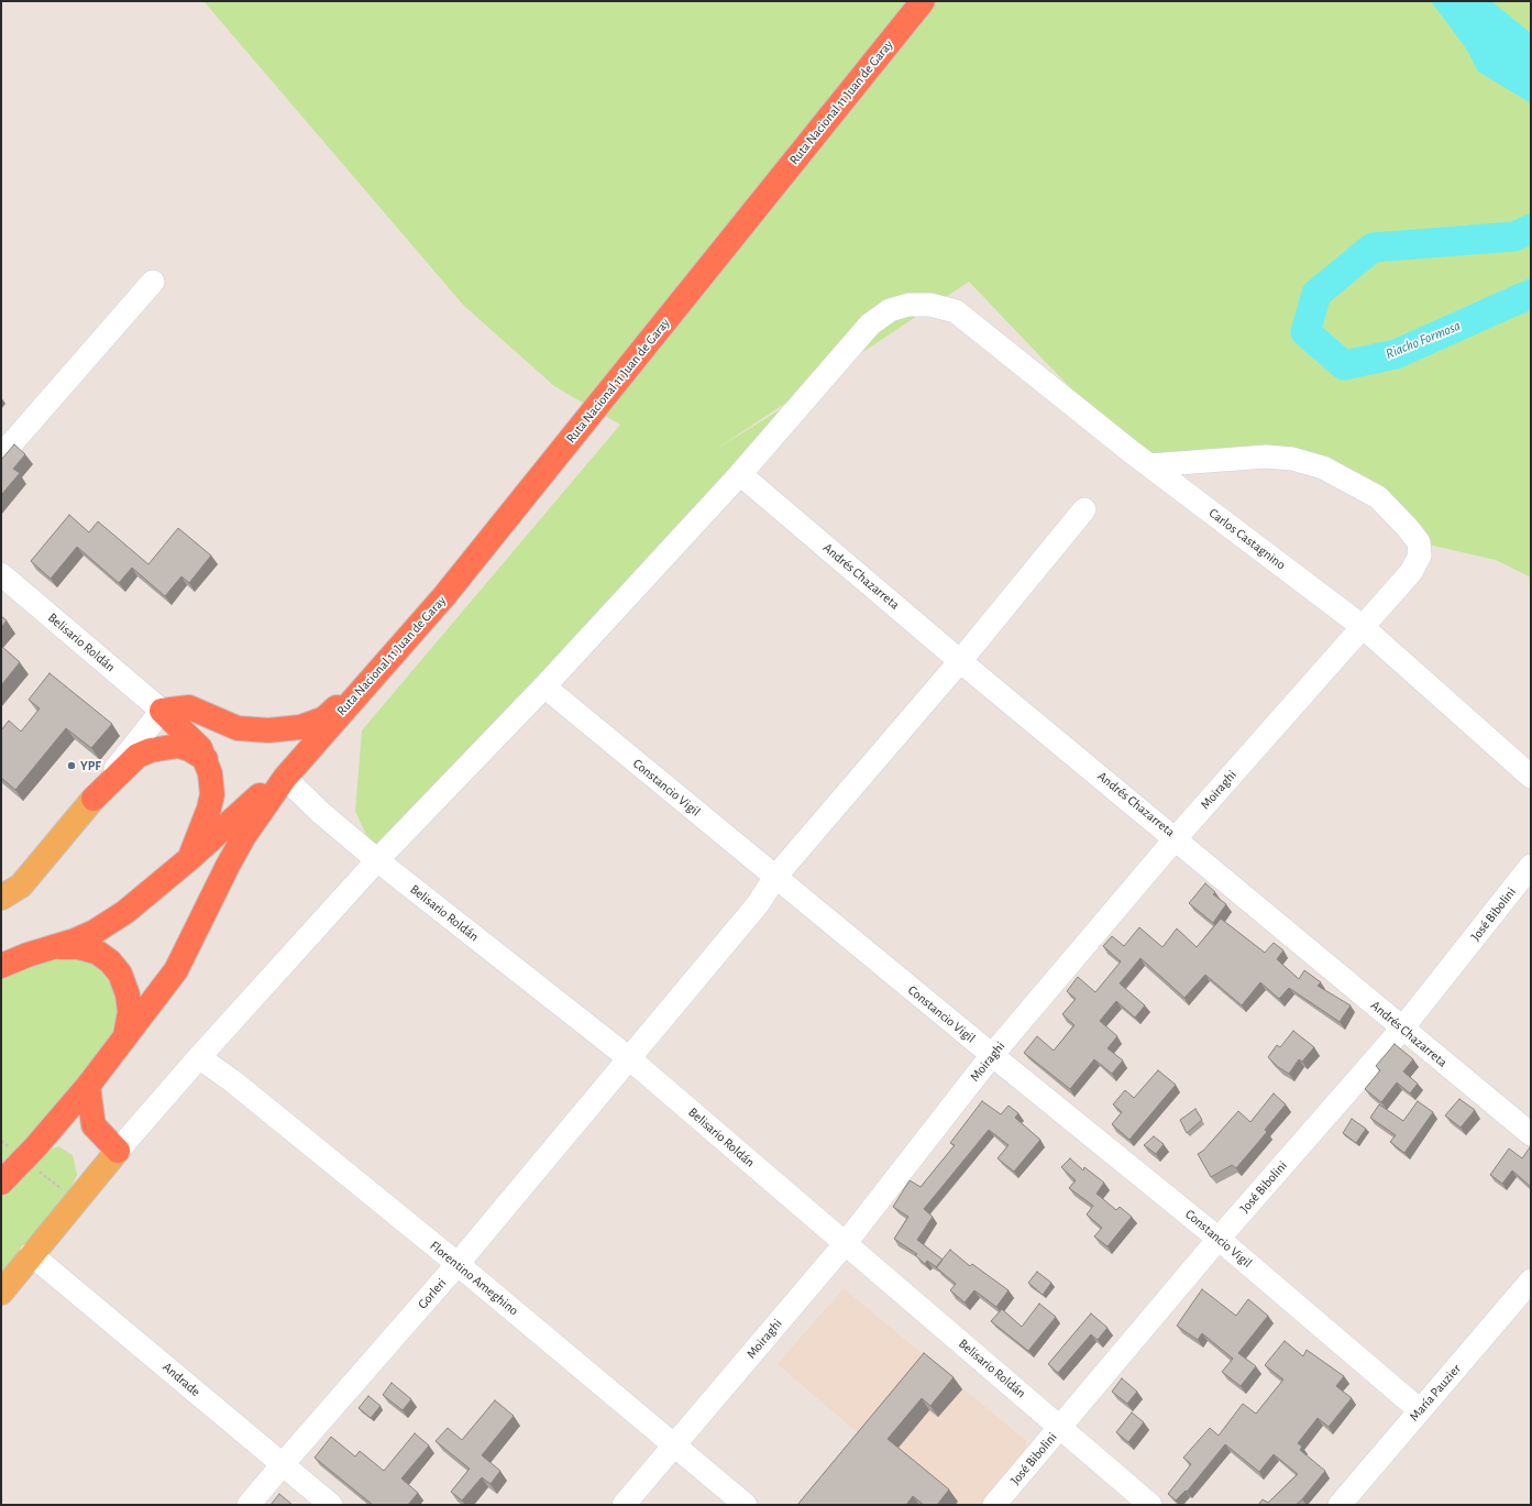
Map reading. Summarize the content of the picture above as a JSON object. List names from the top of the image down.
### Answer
{
  "streets": {
    "highway": ["Ruta Nacional 11 Juan de Garay"],
    "street": [
      "Carlos Castagnino",
      "Andrés Chazarreta",
      "Belisario Roldán",
      "Constancio Vigil",
      "Moiraghi",
      "José Bibolini",
      "Florentino Ameghino",
      "Gorleri",
      "Andrade",
      "María Pauzier"
    ]
  },
  "crossings": [
    ["Ruta Nacional 11 Juan de Garay", "Belisario Roldán"],
    ["Carlos Castagnino", "Andrés Chazarreta"],
    ["Carlos Castagnino", "Moiraghi"],
    ["Andrés Chazarreta", "Moiraghi"],
    ["Andrés Chazarreta", "José Bibolini"],
    ["Andrés Chazarreta", "Gorleri"],
    ["Belisario Roldán", "Moiraghi"],
    ["Belisario Roldán", "José Bibolini"],
    ["Belisario Roldán", "Gorleri"],
    ["Constancio Vigil", "Moiraghi"],
    ["Constancio Vigil", "José Bibolini"],
    ["Constancio Vigil", "Gorleri"],
    ["Constancio Vigil", "María Pauzier"],
    ["Moiraghi", "Florentino Ameghino"],
    ["Florentino Ameghino", "Gorleri"],
    ["Gorleri", "Andrade"]
  ],
  "water": ["Riacho Formosa"],
  "places": ["YPF"]
}
